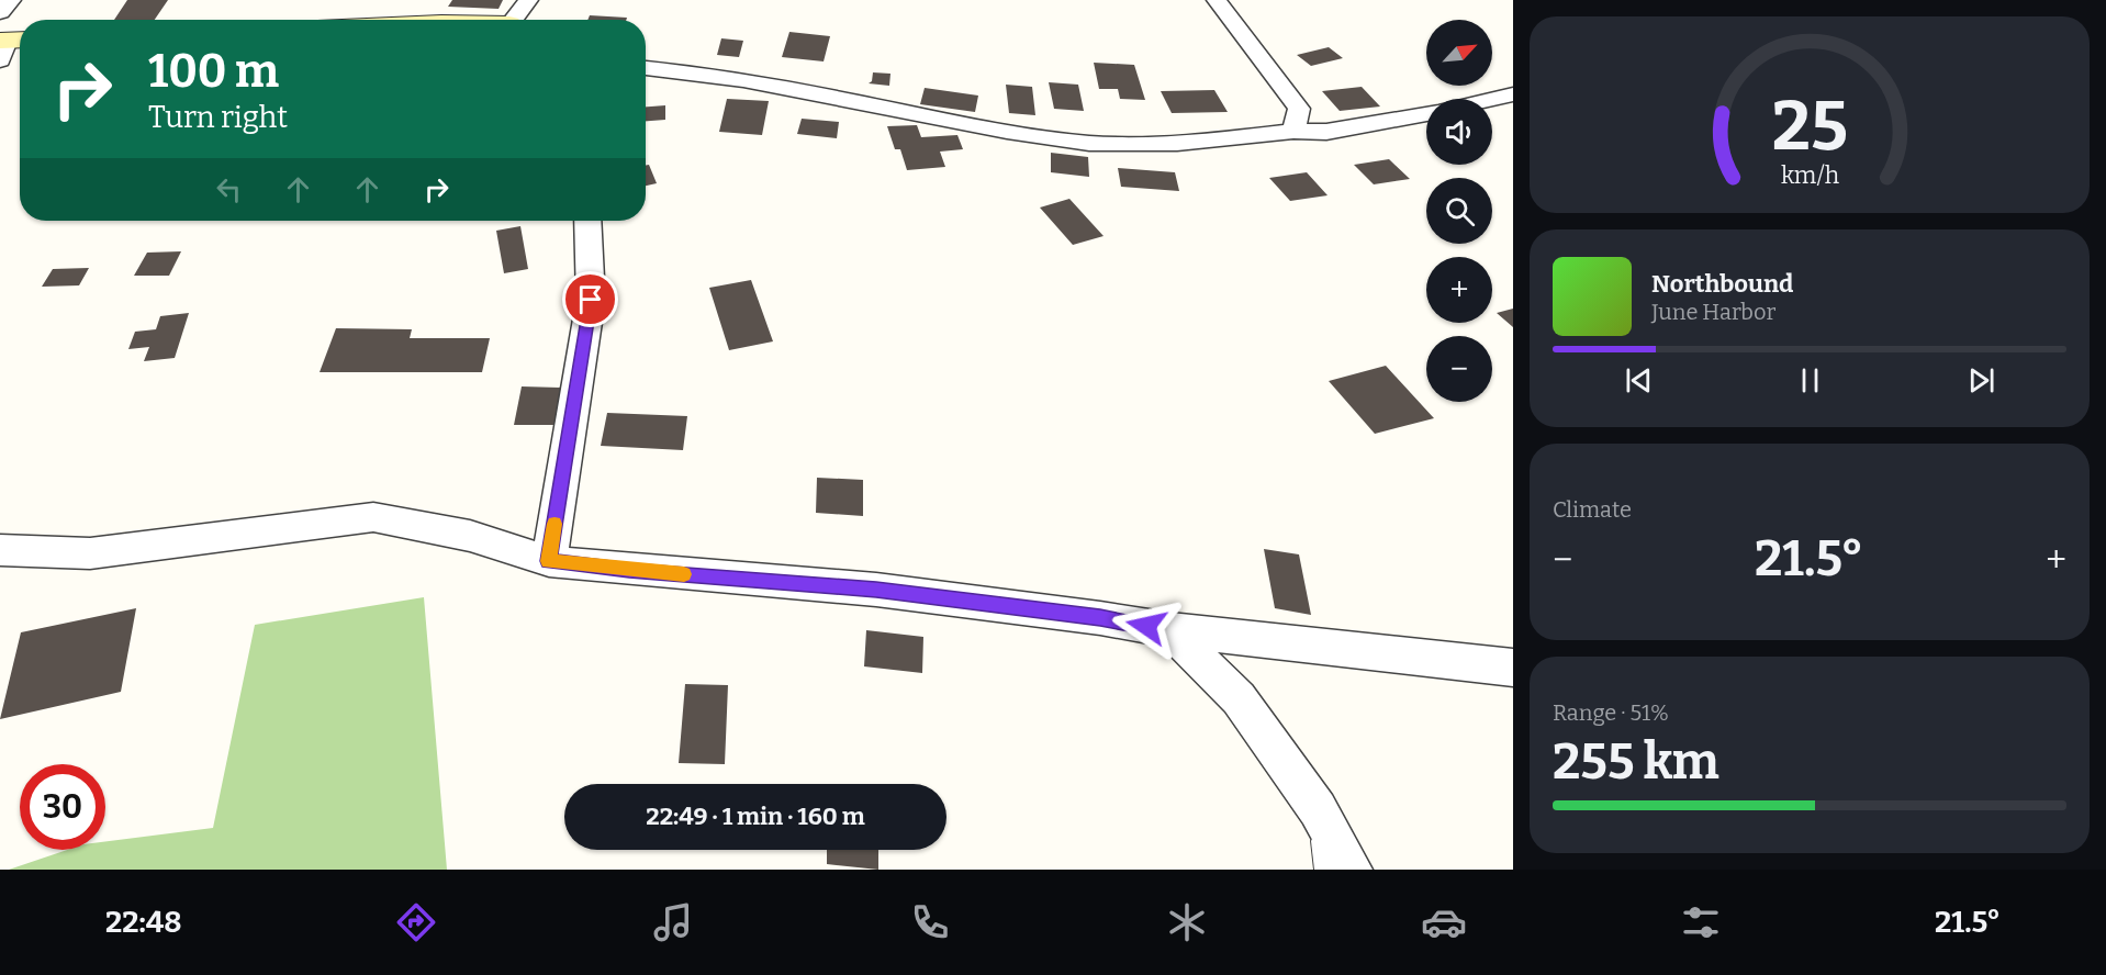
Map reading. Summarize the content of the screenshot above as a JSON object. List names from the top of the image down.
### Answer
{
  "north": "top right",
  "page": {
    "map_buttons": ["+", "−"],
    "turn": ["100 m", "Turn right"],
    "song": ["Northbound", "June Harbor"],
    "tile": [
      "Climate",
      ["Range · 51%", "255 km"]
    ],
    "heat": ["−", "21.5°", "+"],
    "limit": "30",
    "trip": "22:49 · 1 min · 160 m",
    "tabs": ["22:48", "21.5°"],
    "gauge": ["25", "km/h"]
  }
}
